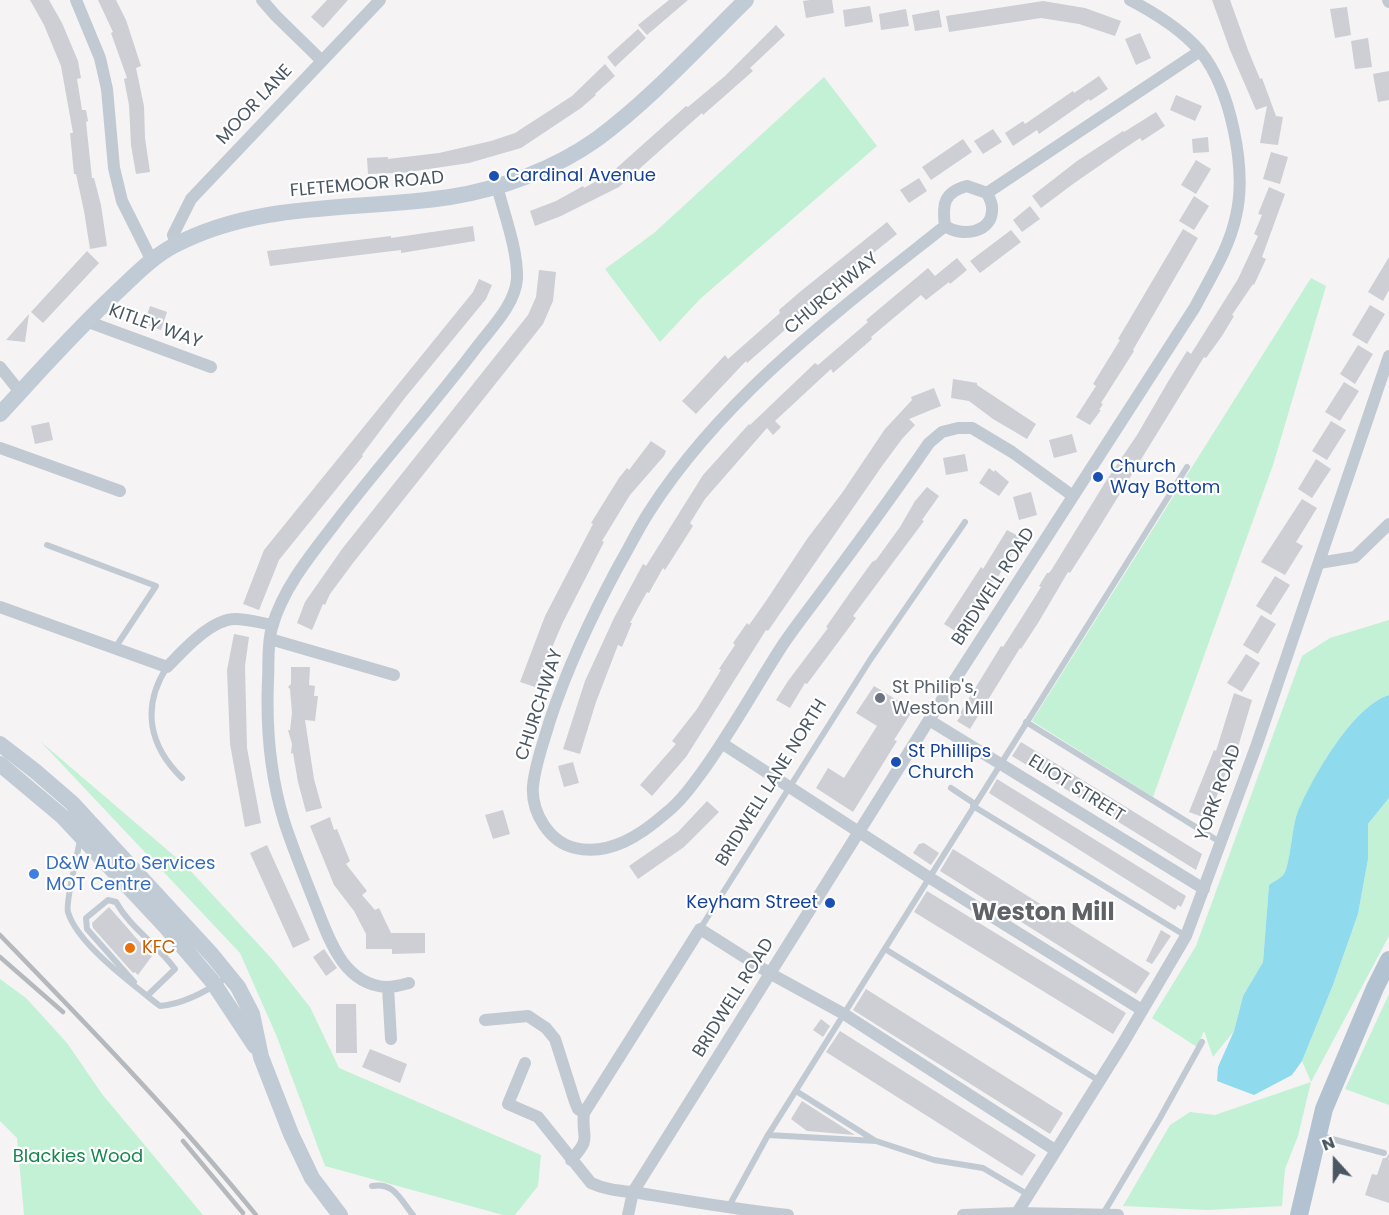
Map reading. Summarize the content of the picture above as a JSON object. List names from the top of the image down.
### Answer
{
  "streets": {
    "street": [
      "MOOR LANE",
      "FLETEMOOR ROAD",
      "CHURCHWAY",
      "KITLEY WAY",
      "BRIDWELL ROAD",
      "BRIDWELL LANE NORTH",
      "ELIOT STREET",
      "YORK ROAD"
    ]
  },
  "crossings": [
    ["MOOR LANE", "FLETEMOOR ROAD"],
    ["FLETEMOOR ROAD", "KITLEY WAY"],
    ["CHURCHWAY", "BRIDWELL ROAD"],
    ["BRIDWELL ROAD", "ELIOT STREET"],
    ["ELIOT STREET", "YORK ROAD"]
  ],
  "districts": ["Weston Mill"],
  "parks": ["Blackies Wood"],
  "places": [
    "Cardinal Avenue",
    "Church Way Bottom",
    "St Philip's, Weston Mill",
    "St Phillips Church",
    "D&W Auto Services MOT Centre",
    "Keyham Street",
    "KFC"
  ],
  "north": "top"
}
